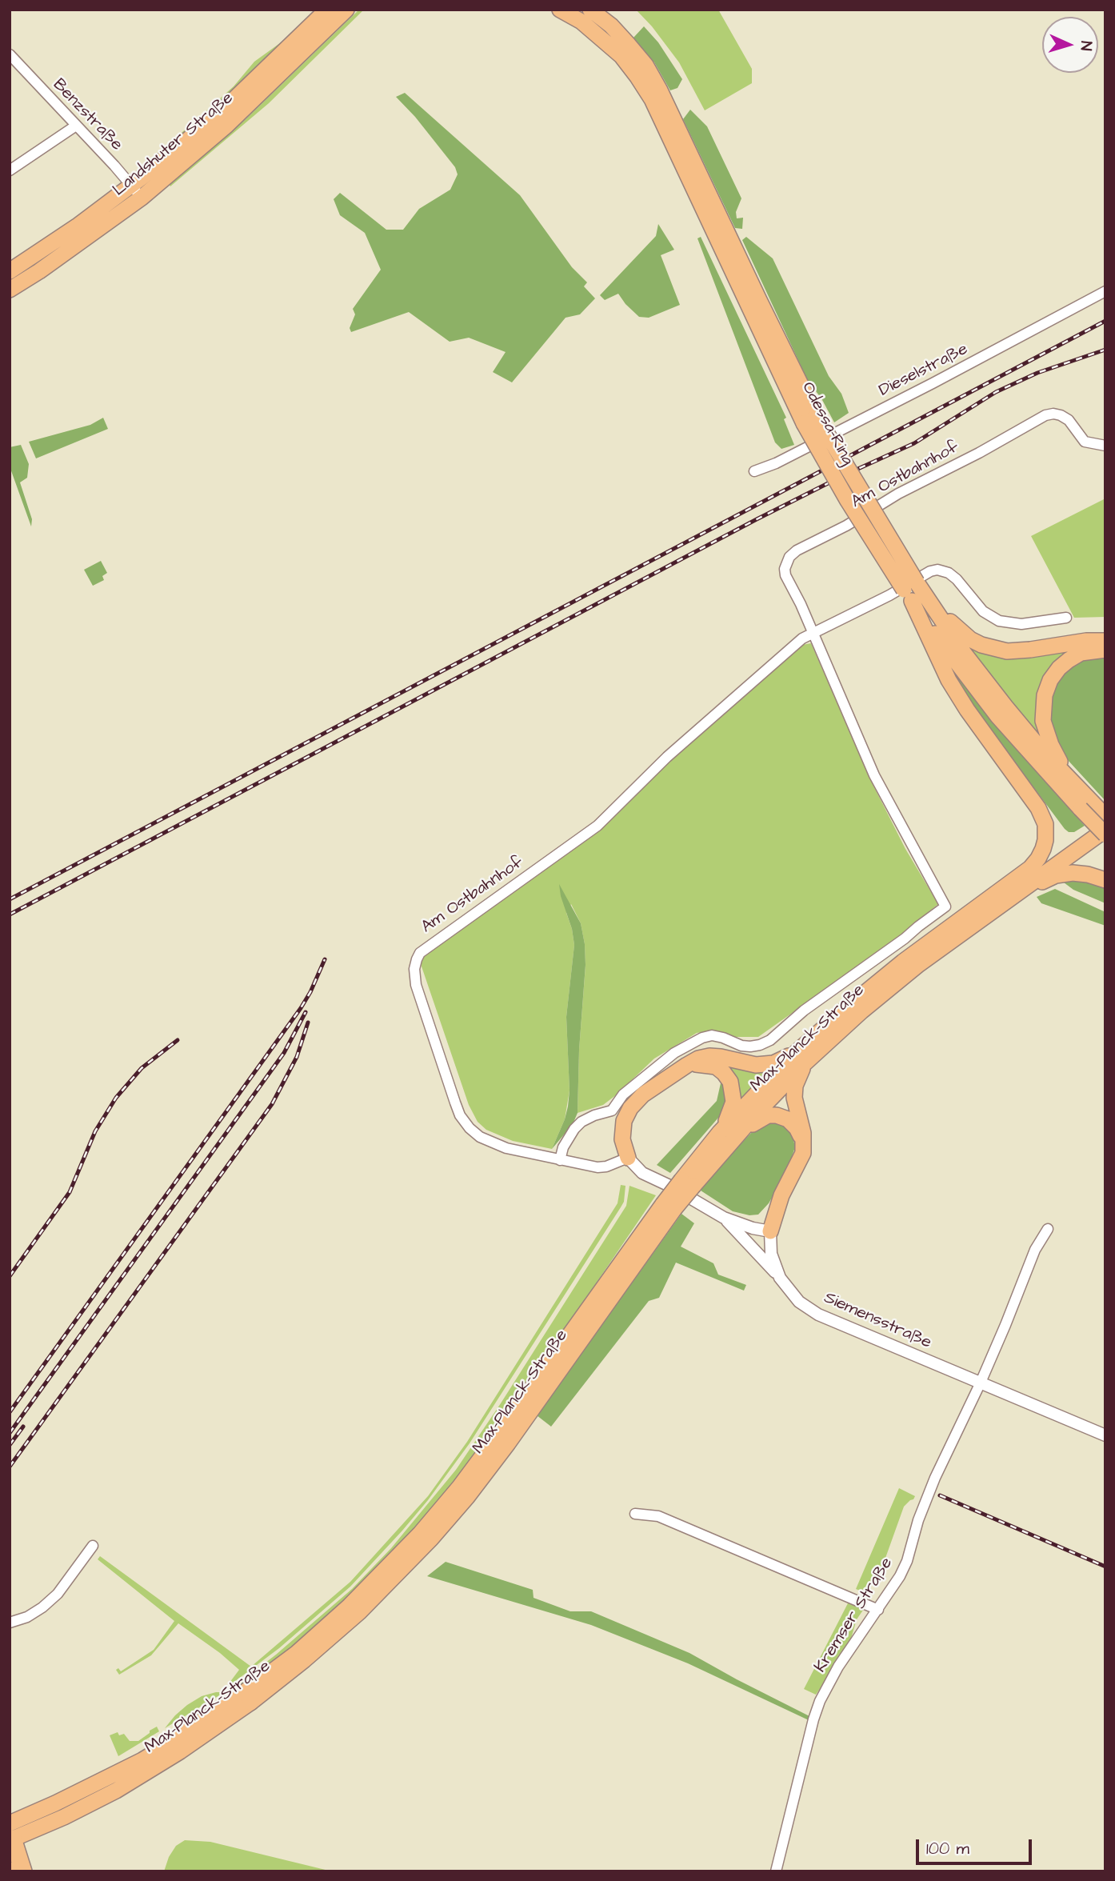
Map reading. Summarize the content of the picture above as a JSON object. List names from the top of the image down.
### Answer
{
  "streets": {
    "main road": ["Landshuter Straße", "Odessa-Ring", "Max-Planck-Straße"],
    "street": [
      "Benzstraße",
      "Dieselstraße",
      "Am Ostbahnhof",
      "Siemensstraße",
      "Kremser Straße"
    ]
  },
  "crossings": [
    ["Benzstraße", "Landshuter Straße"],
    ["Siemensstraße", "Kremser Straße"]
  ],
  "scale_bar": "100 m",
  "north": "right"
}
